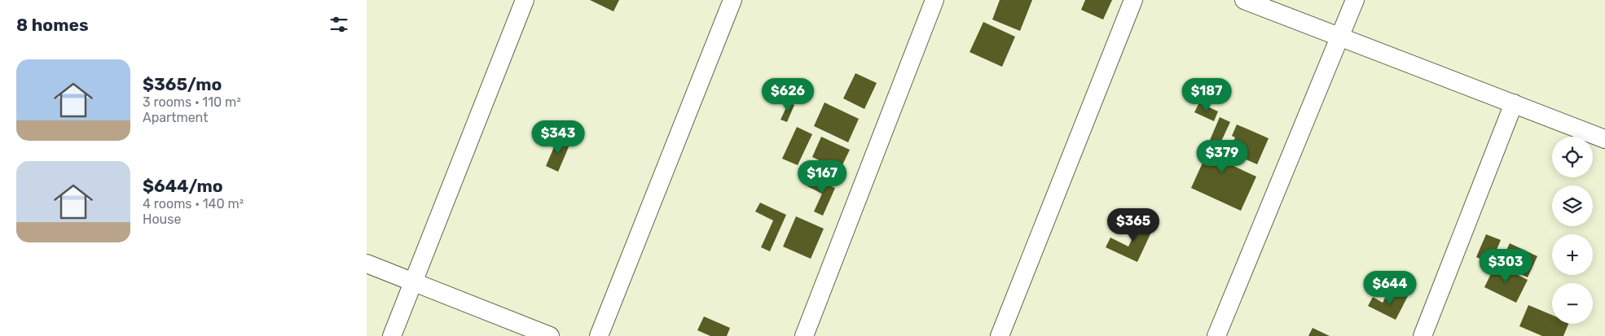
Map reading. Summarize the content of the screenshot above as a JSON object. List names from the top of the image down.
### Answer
{
  "page": {
    "heading": "8 homes",
    "list": [
      {
        "name": "$365/mo",
        "note": "3 rooms · 110 m² · Apartment"
      },
      {
        "name": "$644/mo",
        "note": "4 rooms · 140 m² · House"
      }
    ],
    "price": [
      "$626",
      "$187",
      "$343",
      "$379",
      "$167",
      "$365",
      "$303",
      "$644"
    ],
    "map_buttons": ["+", "−"]
  }
}
